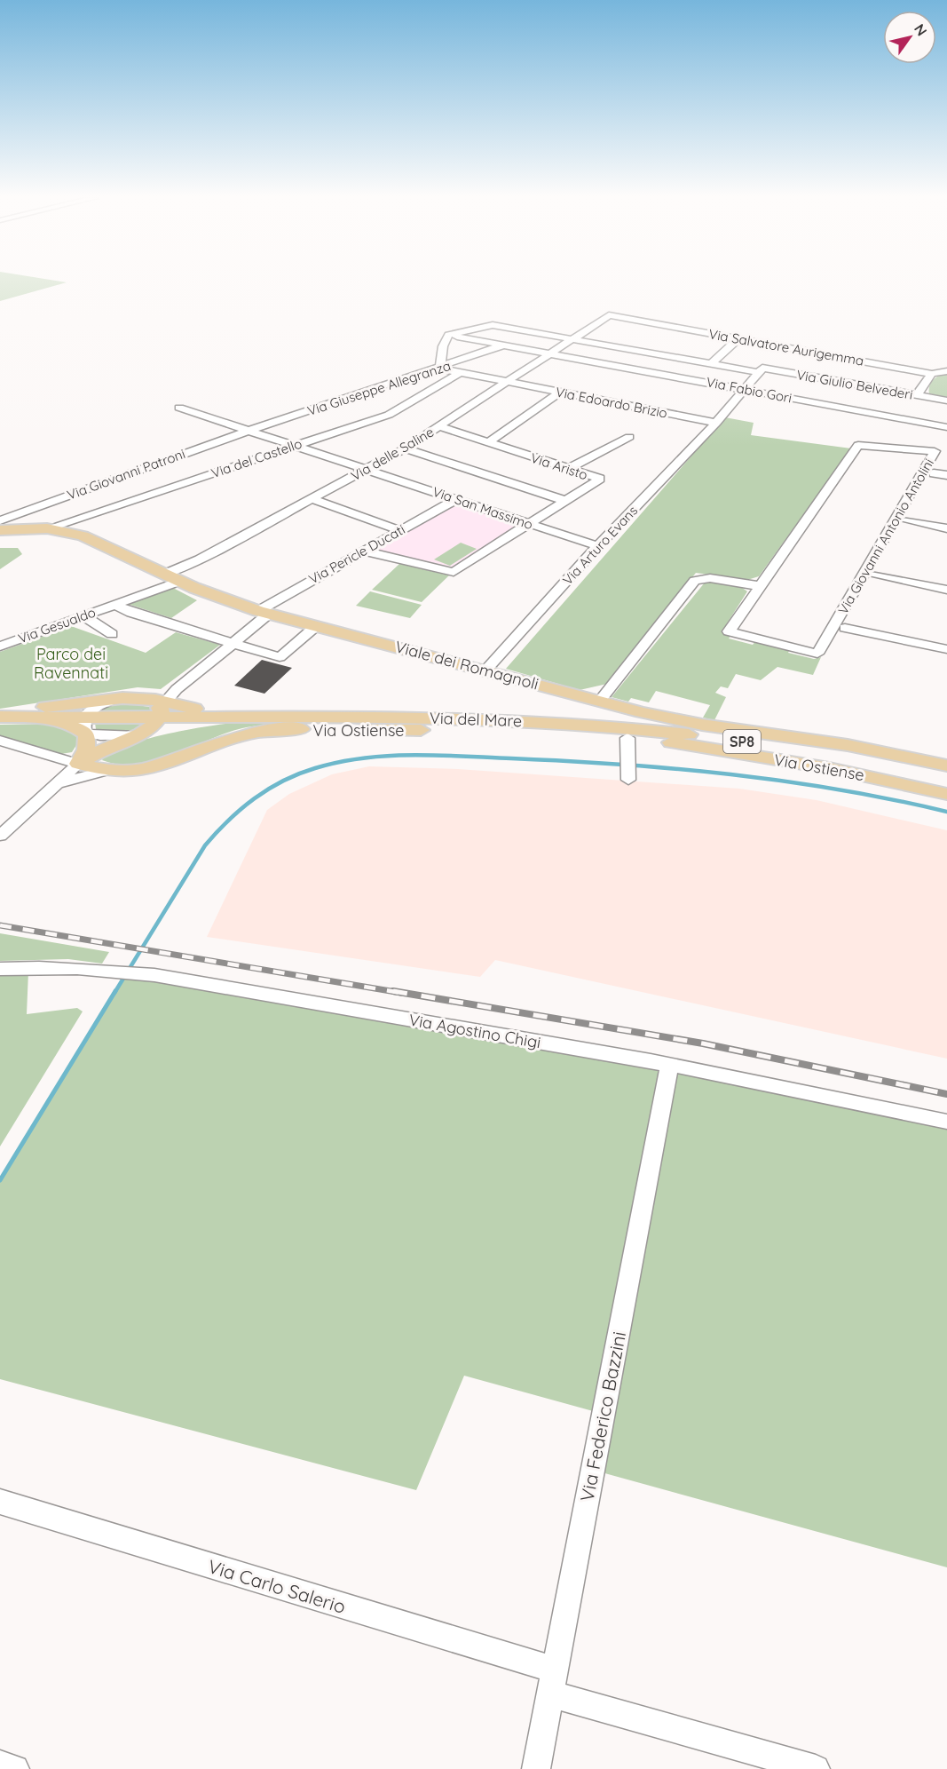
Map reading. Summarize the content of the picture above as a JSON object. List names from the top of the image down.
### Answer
{
  "streets": {
    "main road": [
      "Viale dei Romagnoli",
      "Via del Mare",
      "Via Ostiense",
      "SP8"
    ],
    "street": [
      "Via Salvatore Aurigemma",
      "Via Giulio Belvederi",
      "Via Giuseppe Allegranza",
      "Via Fabio Gori",
      "Via Edoardo Brizio",
      "Via delle Saline",
      "Via del Castello",
      "Via Aristo",
      "Via Giovanni Patroni",
      "Via San Massimo",
      "Via Giovanni Antonio Antolini",
      "Via Arturo Evans",
      "Via Pericle Ducati",
      "Via Gesualdo",
      "Via Agostino Chigi",
      "Via Federico Bazzini",
      "Via Carlo Salerio"
    ]
  },
  "crossings": [
    ["Via Salvatore Aurigemma", "Via delle Saline"],
    ["Via Giulio Belvederi", "Via Fabio Gori"],
    ["Via Giulio Belvederi", "Via delle Saline"],
    ["Via Giulio Belvederi", "Via Arturo Evans"],
    ["Via Giuseppe Allegranza", "Via Fabio Gori"],
    ["Via Giuseppe Allegranza", "Via Edoardo Brizio"],
    ["Via Giuseppe Allegranza", "Via Giovanni Patroni"],
    ["Via Giuseppe Allegranza", "Via San Massimo"],
    ["Via Fabio Gori", "Via delle Saline"],
    ["Via Fabio Gori", "Via Arturo Evans"],
    ["Via Edoardo Brizio", "Via delle Saline"],
    ["Via Edoardo Brizio", "Via del Castello"],
    ["Via Edoardo Brizio", "Via Arturo Evans"],
    ["Via delle Saline", "Via Aristo"],
    ["Via delle Saline", "Via San Massimo"],
    ["Via delle Saline", "Viale dei Romagnoli"],
    ["Via del Castello", "Via San Massimo"],
    ["Via del Castello", "Viale dei Romagnoli"],
    ["Via Aristo", "Via San Massimo"],
    ["Via Aristo", "Via Pericle Ducati"],
    ["Via Giovanni Patroni", "Via San Massimo"],
    ["Via San Massimo", "Via Arturo Evans"],
    ["Via San Massimo", "Via Pericle Ducati"],
    ["Via Arturo Evans", "Viale dei Romagnoli"],
    ["Via Pericle Ducati", "Viale dei Romagnoli"],
    ["Via Pericle Ducati", "Via del Mare"],
    ["Via Gesualdo", "Viale dei Romagnoli"],
    ["Via Agostino Chigi", "Via Federico Bazzini"],
    ["Via Federico Bazzini", "Via Carlo Salerio"]
  ],
  "parks": ["Parco dei Ravennati"],
  "north": "top right"
}
